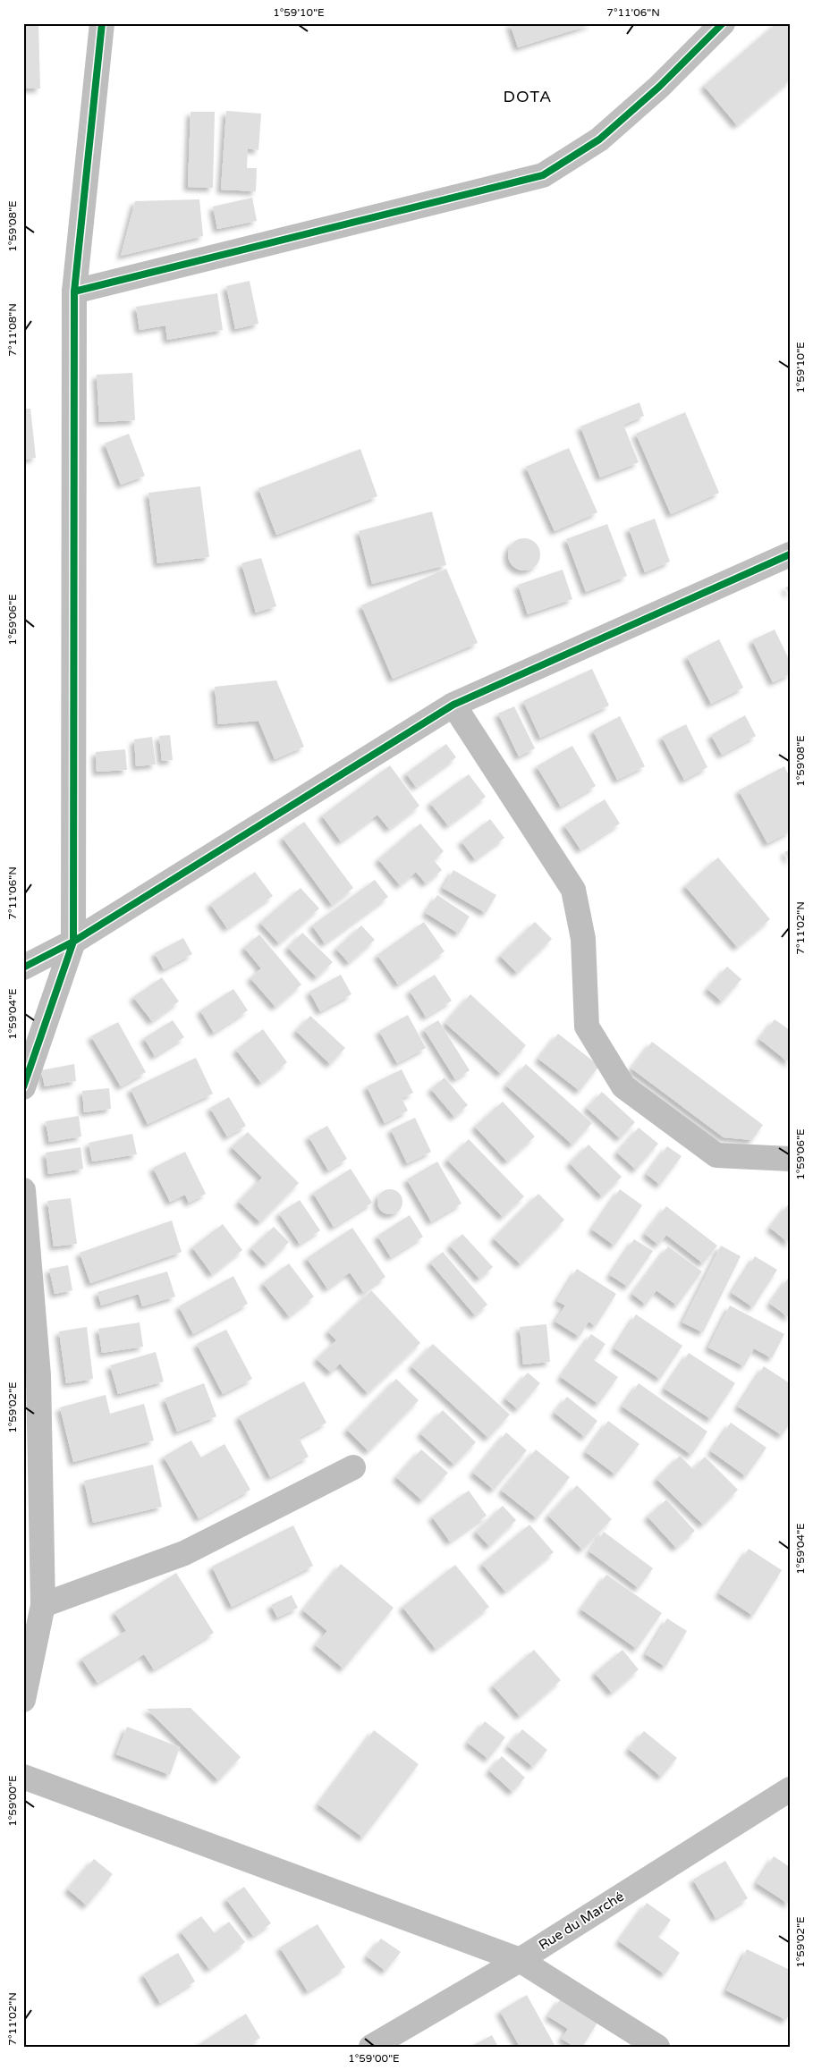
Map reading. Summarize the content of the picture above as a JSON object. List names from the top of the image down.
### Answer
{
  "streets": {
    "street": ["Rue du Marché"]
  },
  "districts": ["DOTA"],
  "coordinates": [
    "1°59'10\"E",
    "7°11'06\"N",
    "1°59'08\"E",
    "7°11'08\"N",
    "1°59'06\"E",
    "7°11'02\"N",
    "1°59'04\"E",
    "1°59'02\"E",
    "1°59'00\"E"
  ]
}
